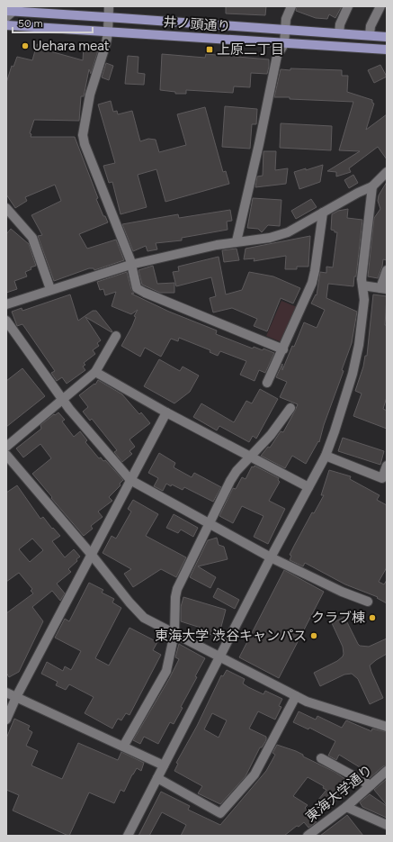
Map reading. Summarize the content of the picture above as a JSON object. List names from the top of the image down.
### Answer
{
  "streets": {
    "main road": ["井ノ頭通り"],
    "street": ["東海大学通り"]
  },
  "places": {
    "other": ["Uehara meat", "クラブ棟", "東海大学 渋谷キャンパス"],
    "transit": ["上原二丁目"]
  },
  "scale_bar": "50 m"
}
